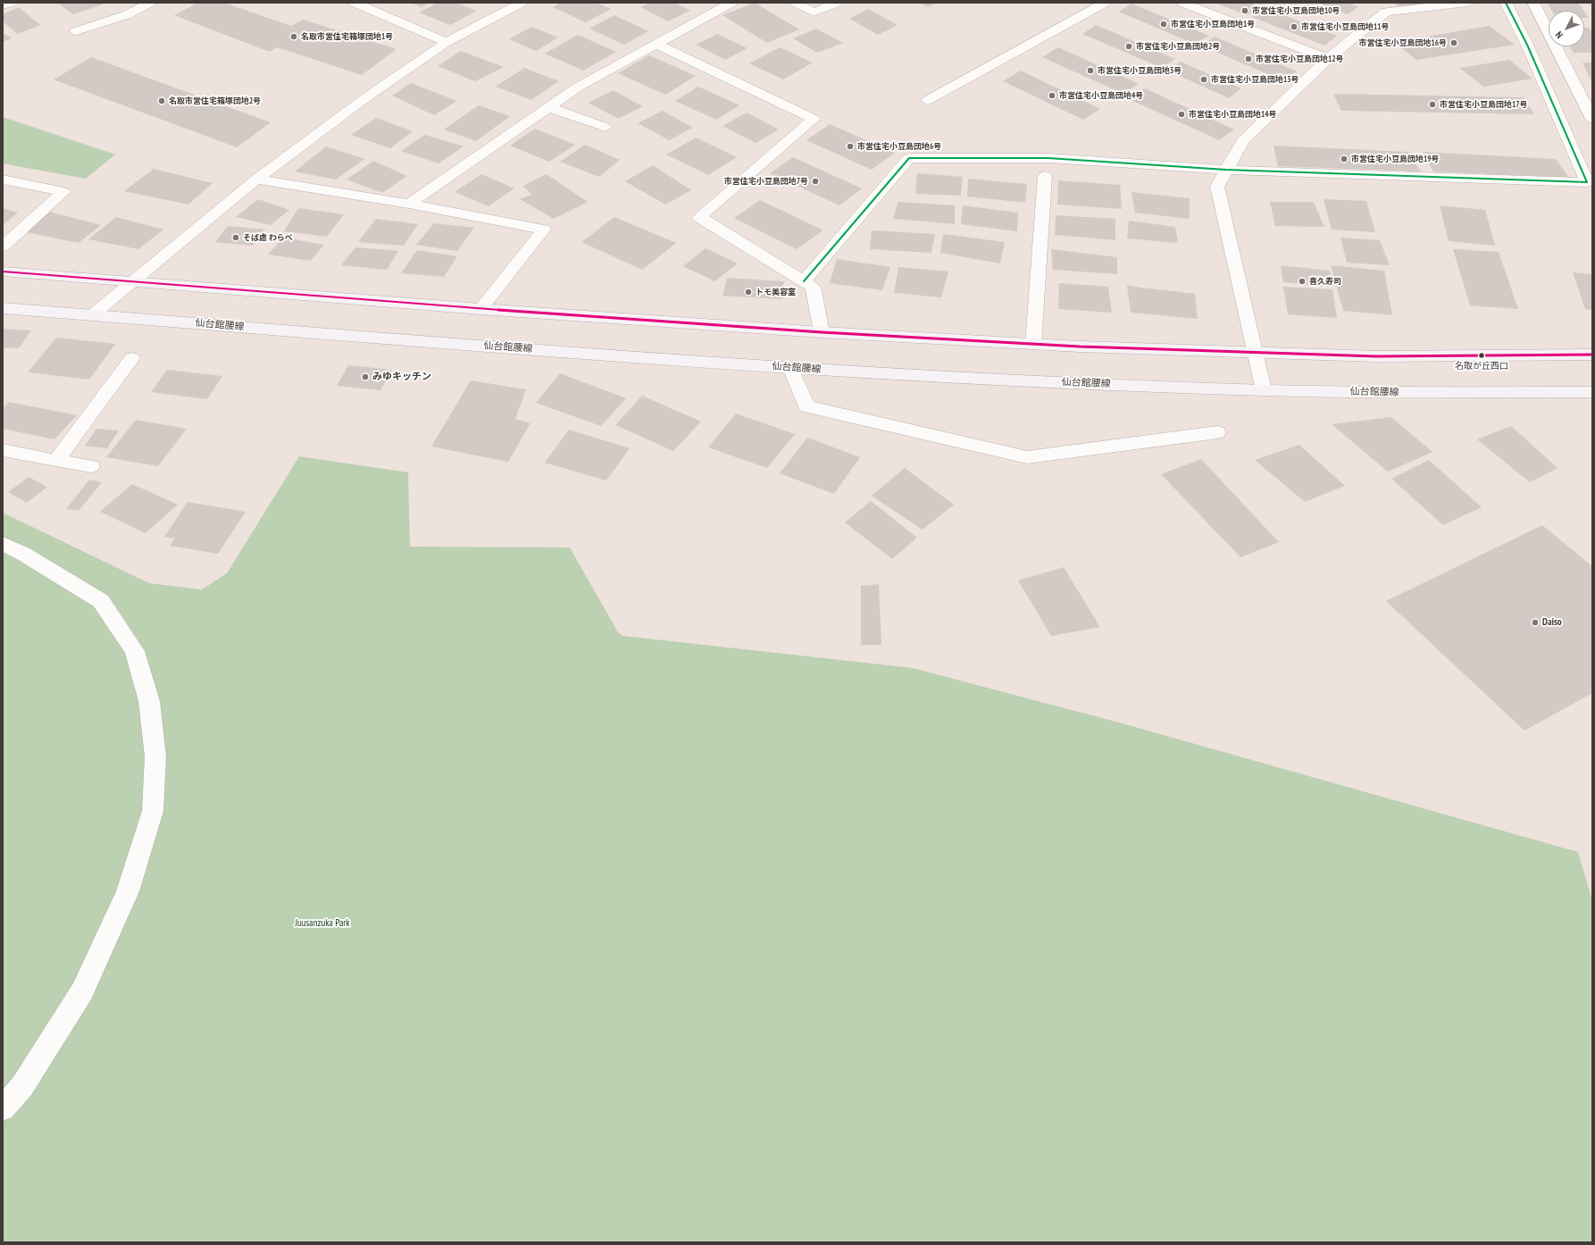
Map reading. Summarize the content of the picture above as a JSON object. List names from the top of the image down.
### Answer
{
  "streets": {
    "main road": ["仙台館腰線"]
  },
  "parks": ["Juusanzuka Park"],
  "places": [
    "市営住宅小豆島団地10号",
    "市営住宅小豆島団地1号",
    "市営住宅小豆島団地11号",
    "名取市営住宅箱塚団地1号",
    "市営住宅小豆島団地16号",
    "市営住宅小豆島団地2号",
    "市営住宅小豆島団地12号",
    "市営住宅小豆島団地3号",
    "市営住宅小豆島団地13号",
    "市営住宅小豆島団地4号",
    "名取市営住宅箱塚団地2号",
    "市営住宅小豆島団地17号",
    "市営住宅小豆島団地14号",
    "市営住宅小豆島団地6号",
    "市営住宅小豆島団地19号",
    "市営住宅小豆島団地7号",
    "そば處 わらべ",
    "喜久寿司",
    "トモ美容室",
    "名取が丘西口",
    "みゆキッチン",
    "Daiso"
  ],
  "north": "bottom left"
}
